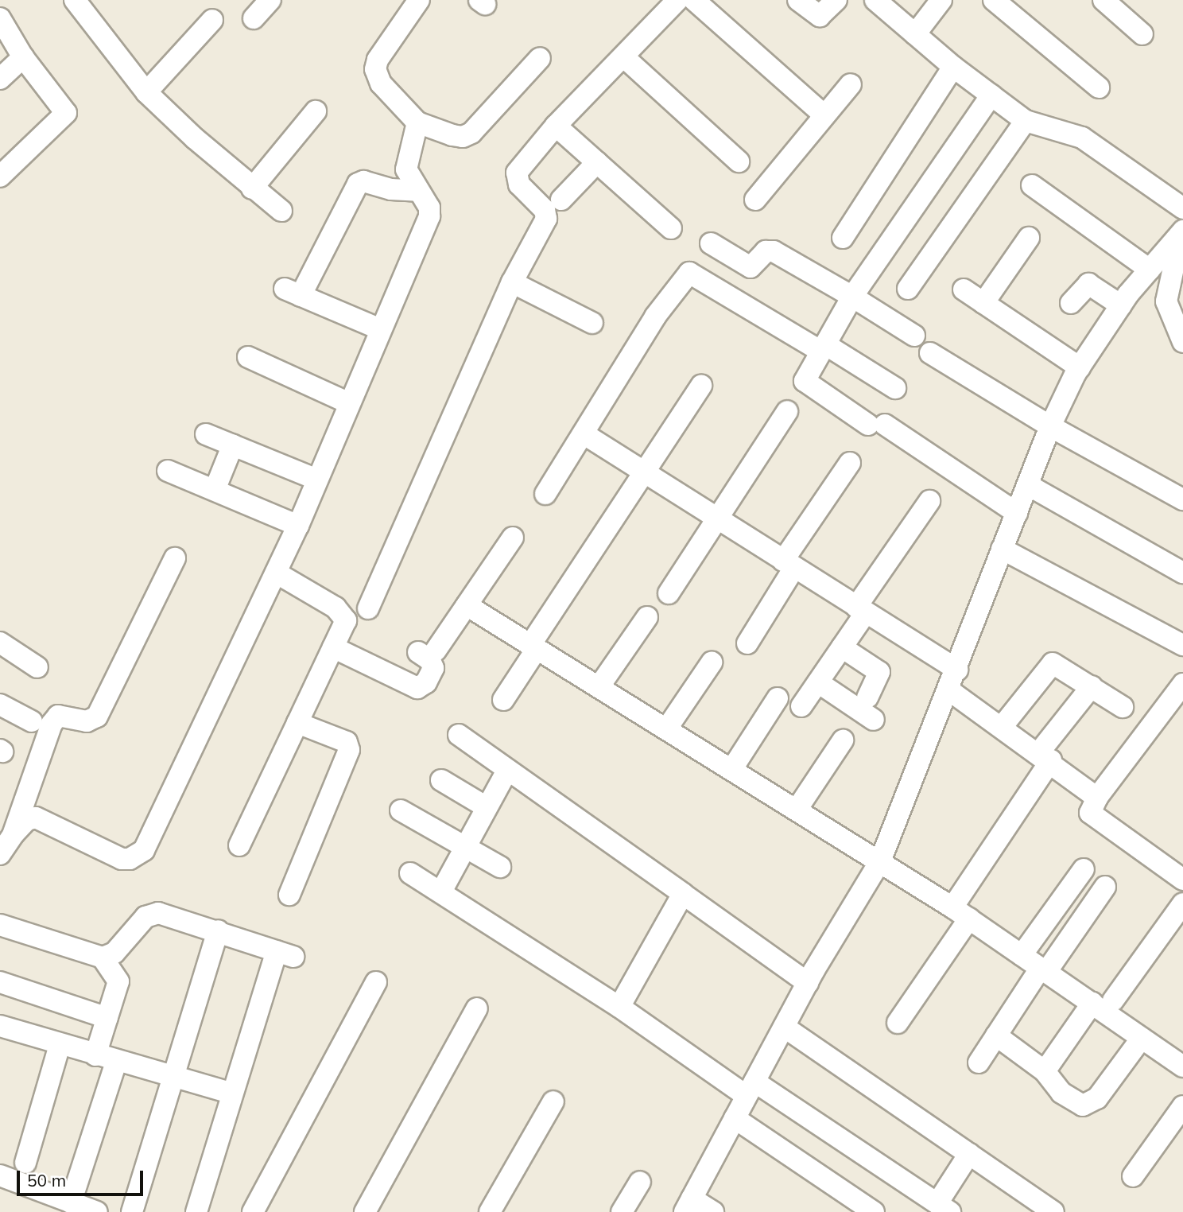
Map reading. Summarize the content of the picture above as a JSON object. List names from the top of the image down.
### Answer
{
  "scale_bar": "50 m"
}
